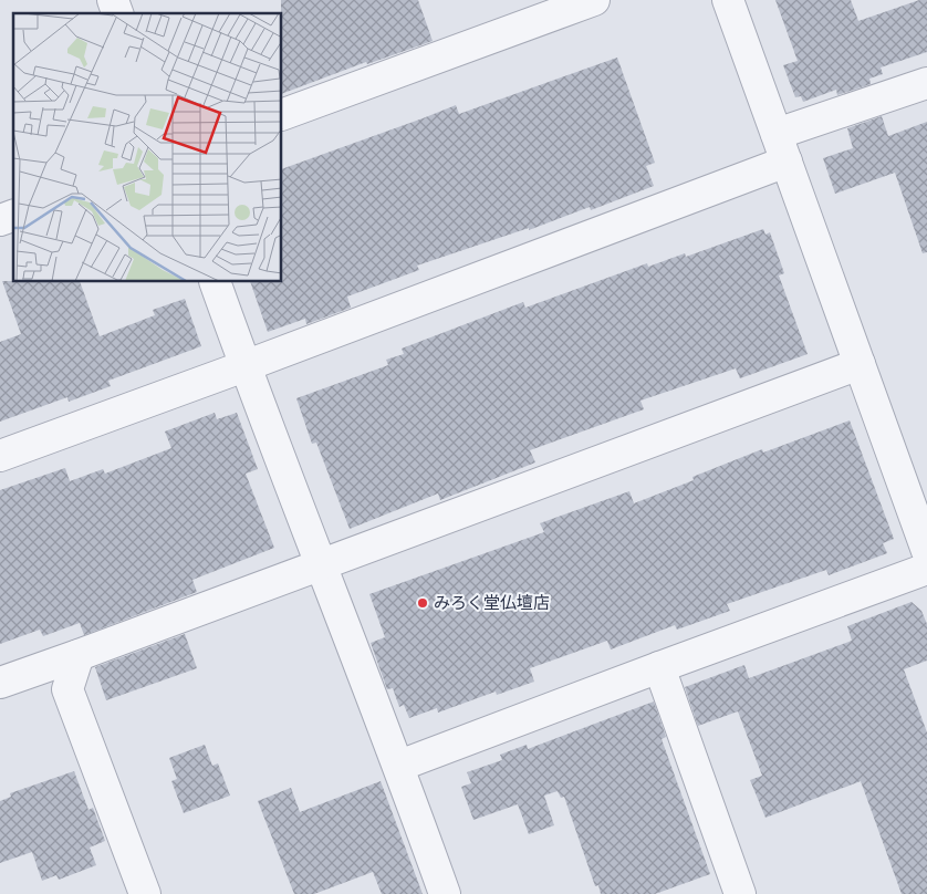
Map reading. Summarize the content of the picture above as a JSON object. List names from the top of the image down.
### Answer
{
  "places": ["みろく堂仏壇店"]
}
